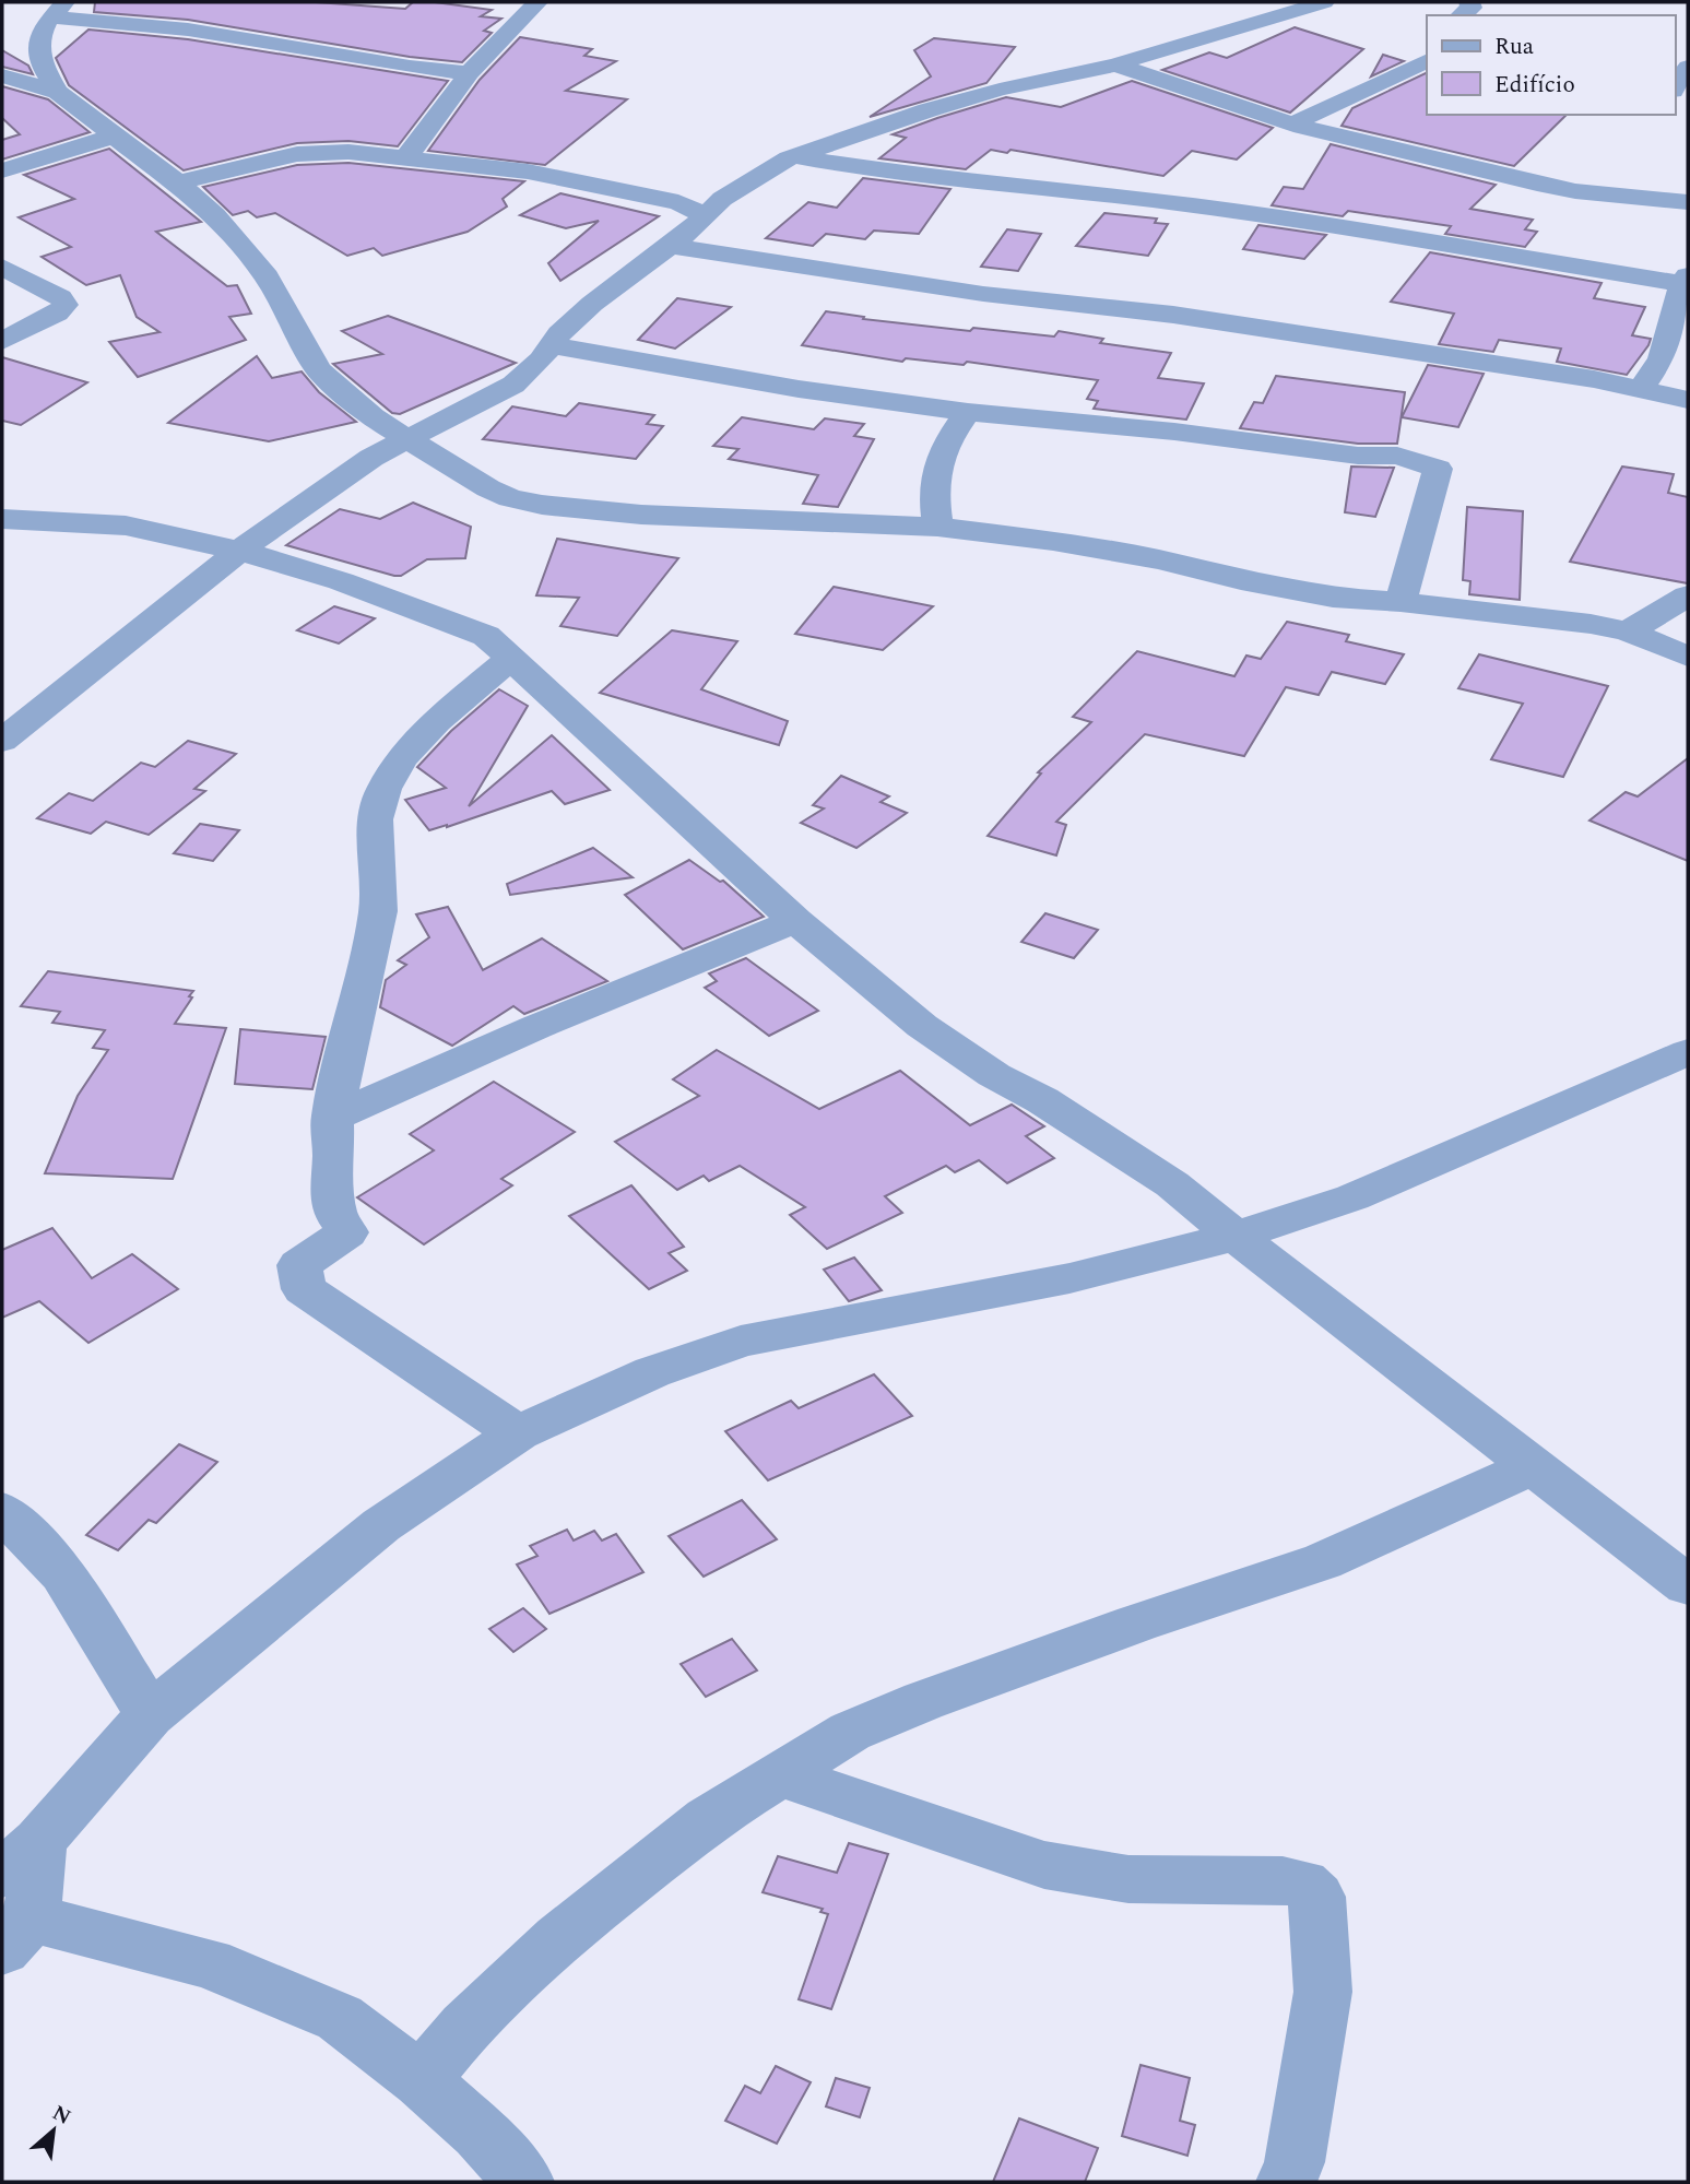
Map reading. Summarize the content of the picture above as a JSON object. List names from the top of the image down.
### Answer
{
  "legend": ["Rua", "Edifício"],
  "north": "top right"
}
